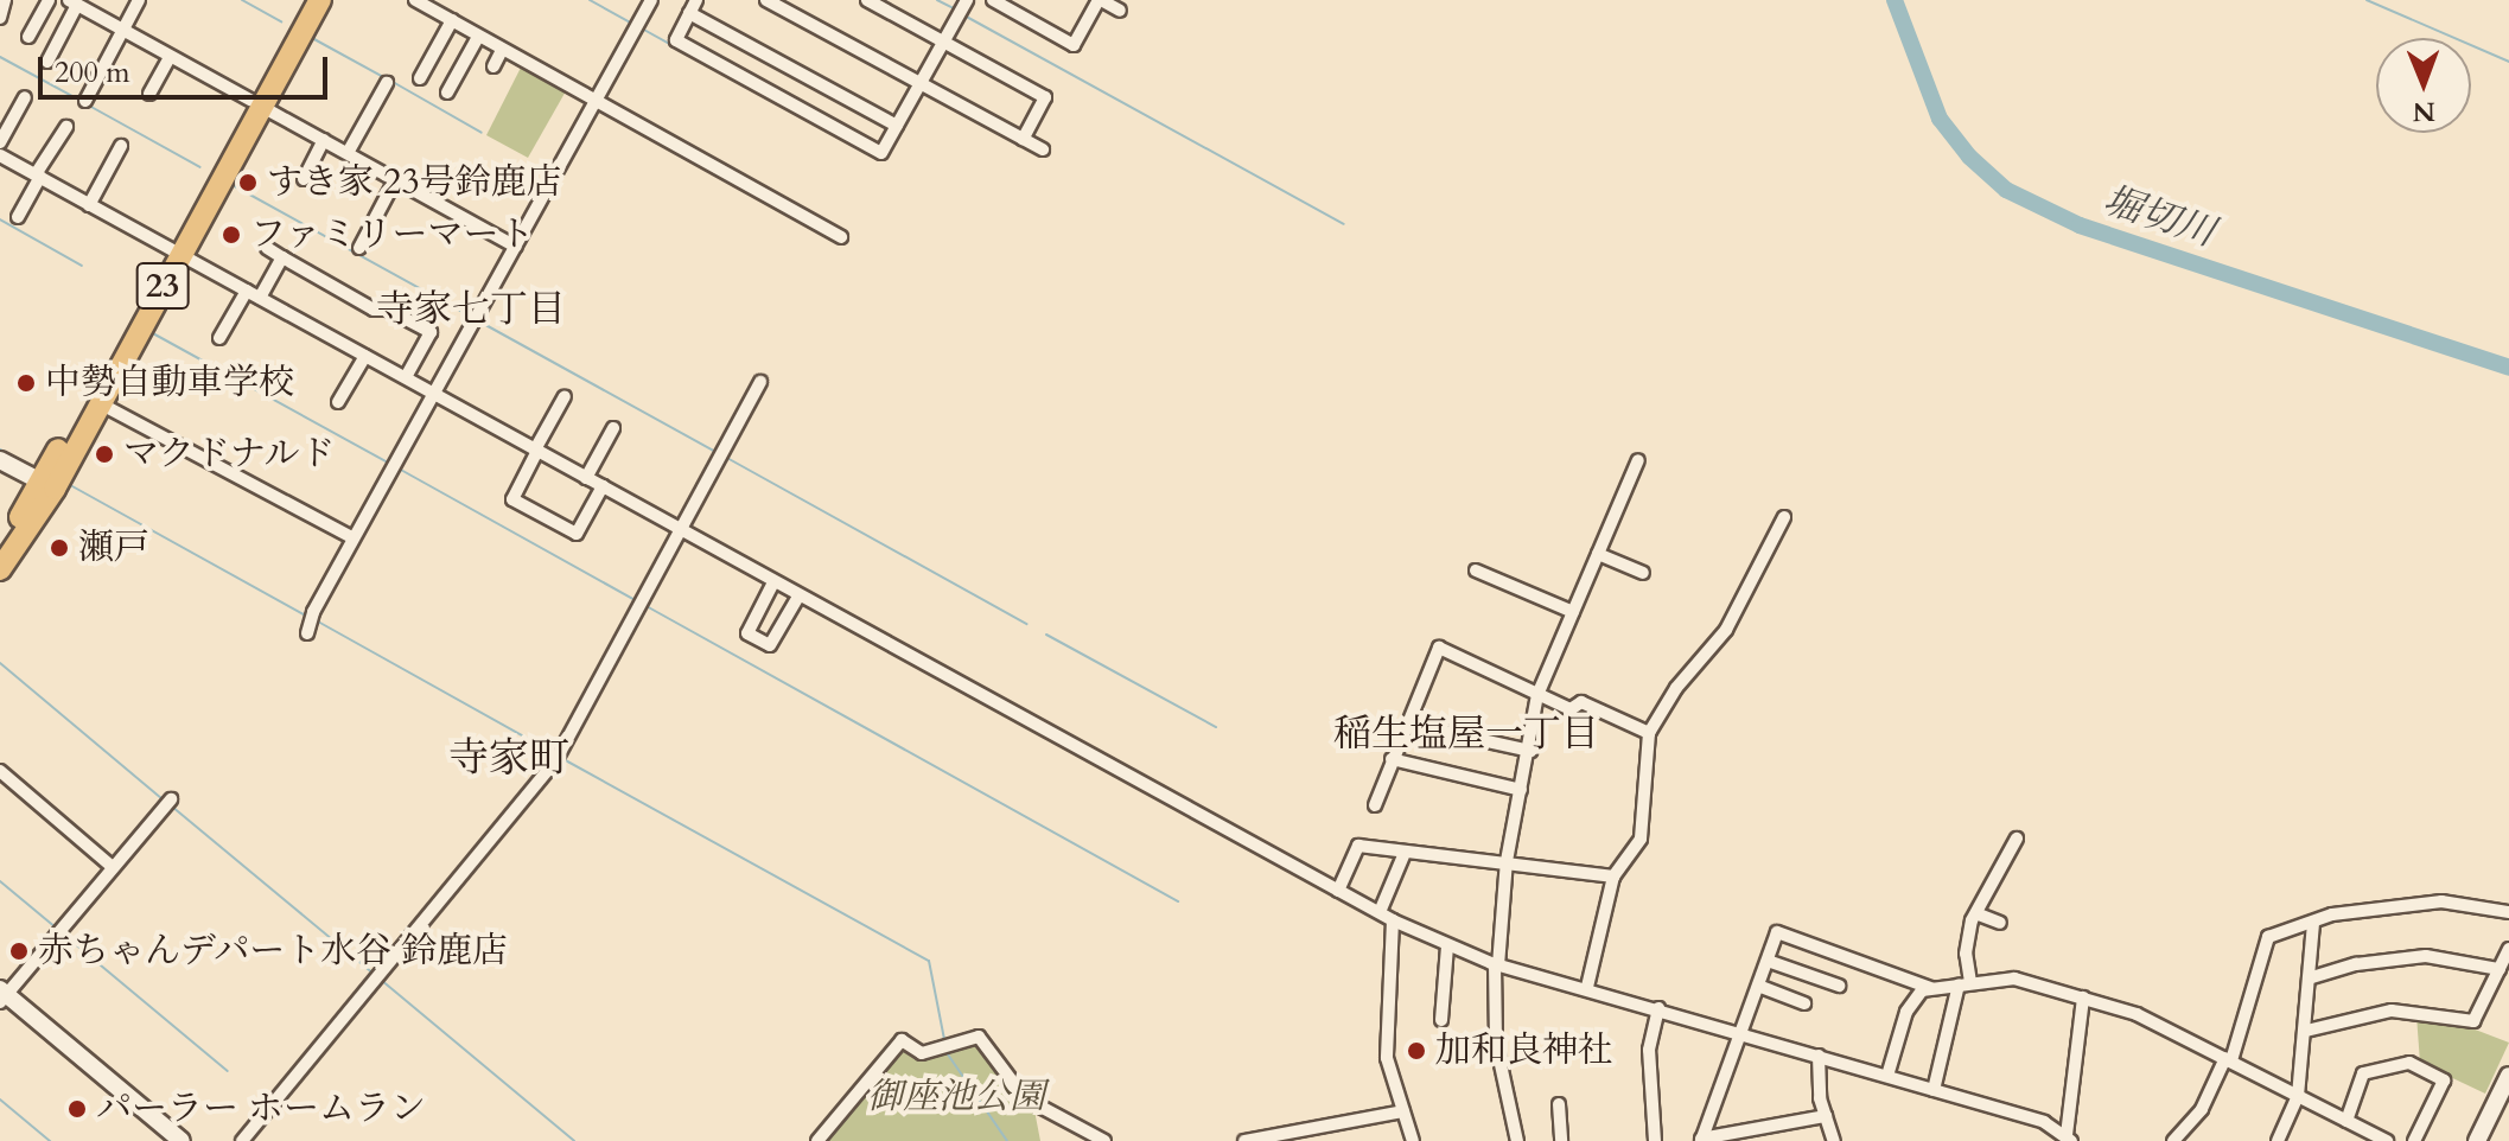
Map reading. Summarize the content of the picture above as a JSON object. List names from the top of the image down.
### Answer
{
  "streets": {
    "highway": ["23"]
  },
  "districts": ["寺家七丁目", "稲生塩屋一丁目", "寺家町"],
  "water": ["堀切川"],
  "parks": ["御座池公園"],
  "places": [
    "すき家 23号鈴鹿店",
    "ファミリーマート",
    "中勢自動車学校",
    "マクドナルド",
    "瀬戸",
    "赤ちゃんデパート水谷 鈴鹿店",
    "加和良神社",
    "パーラー ホームラン"
  ],
  "scale_bar": "200 m",
  "north": "bottom"
}
